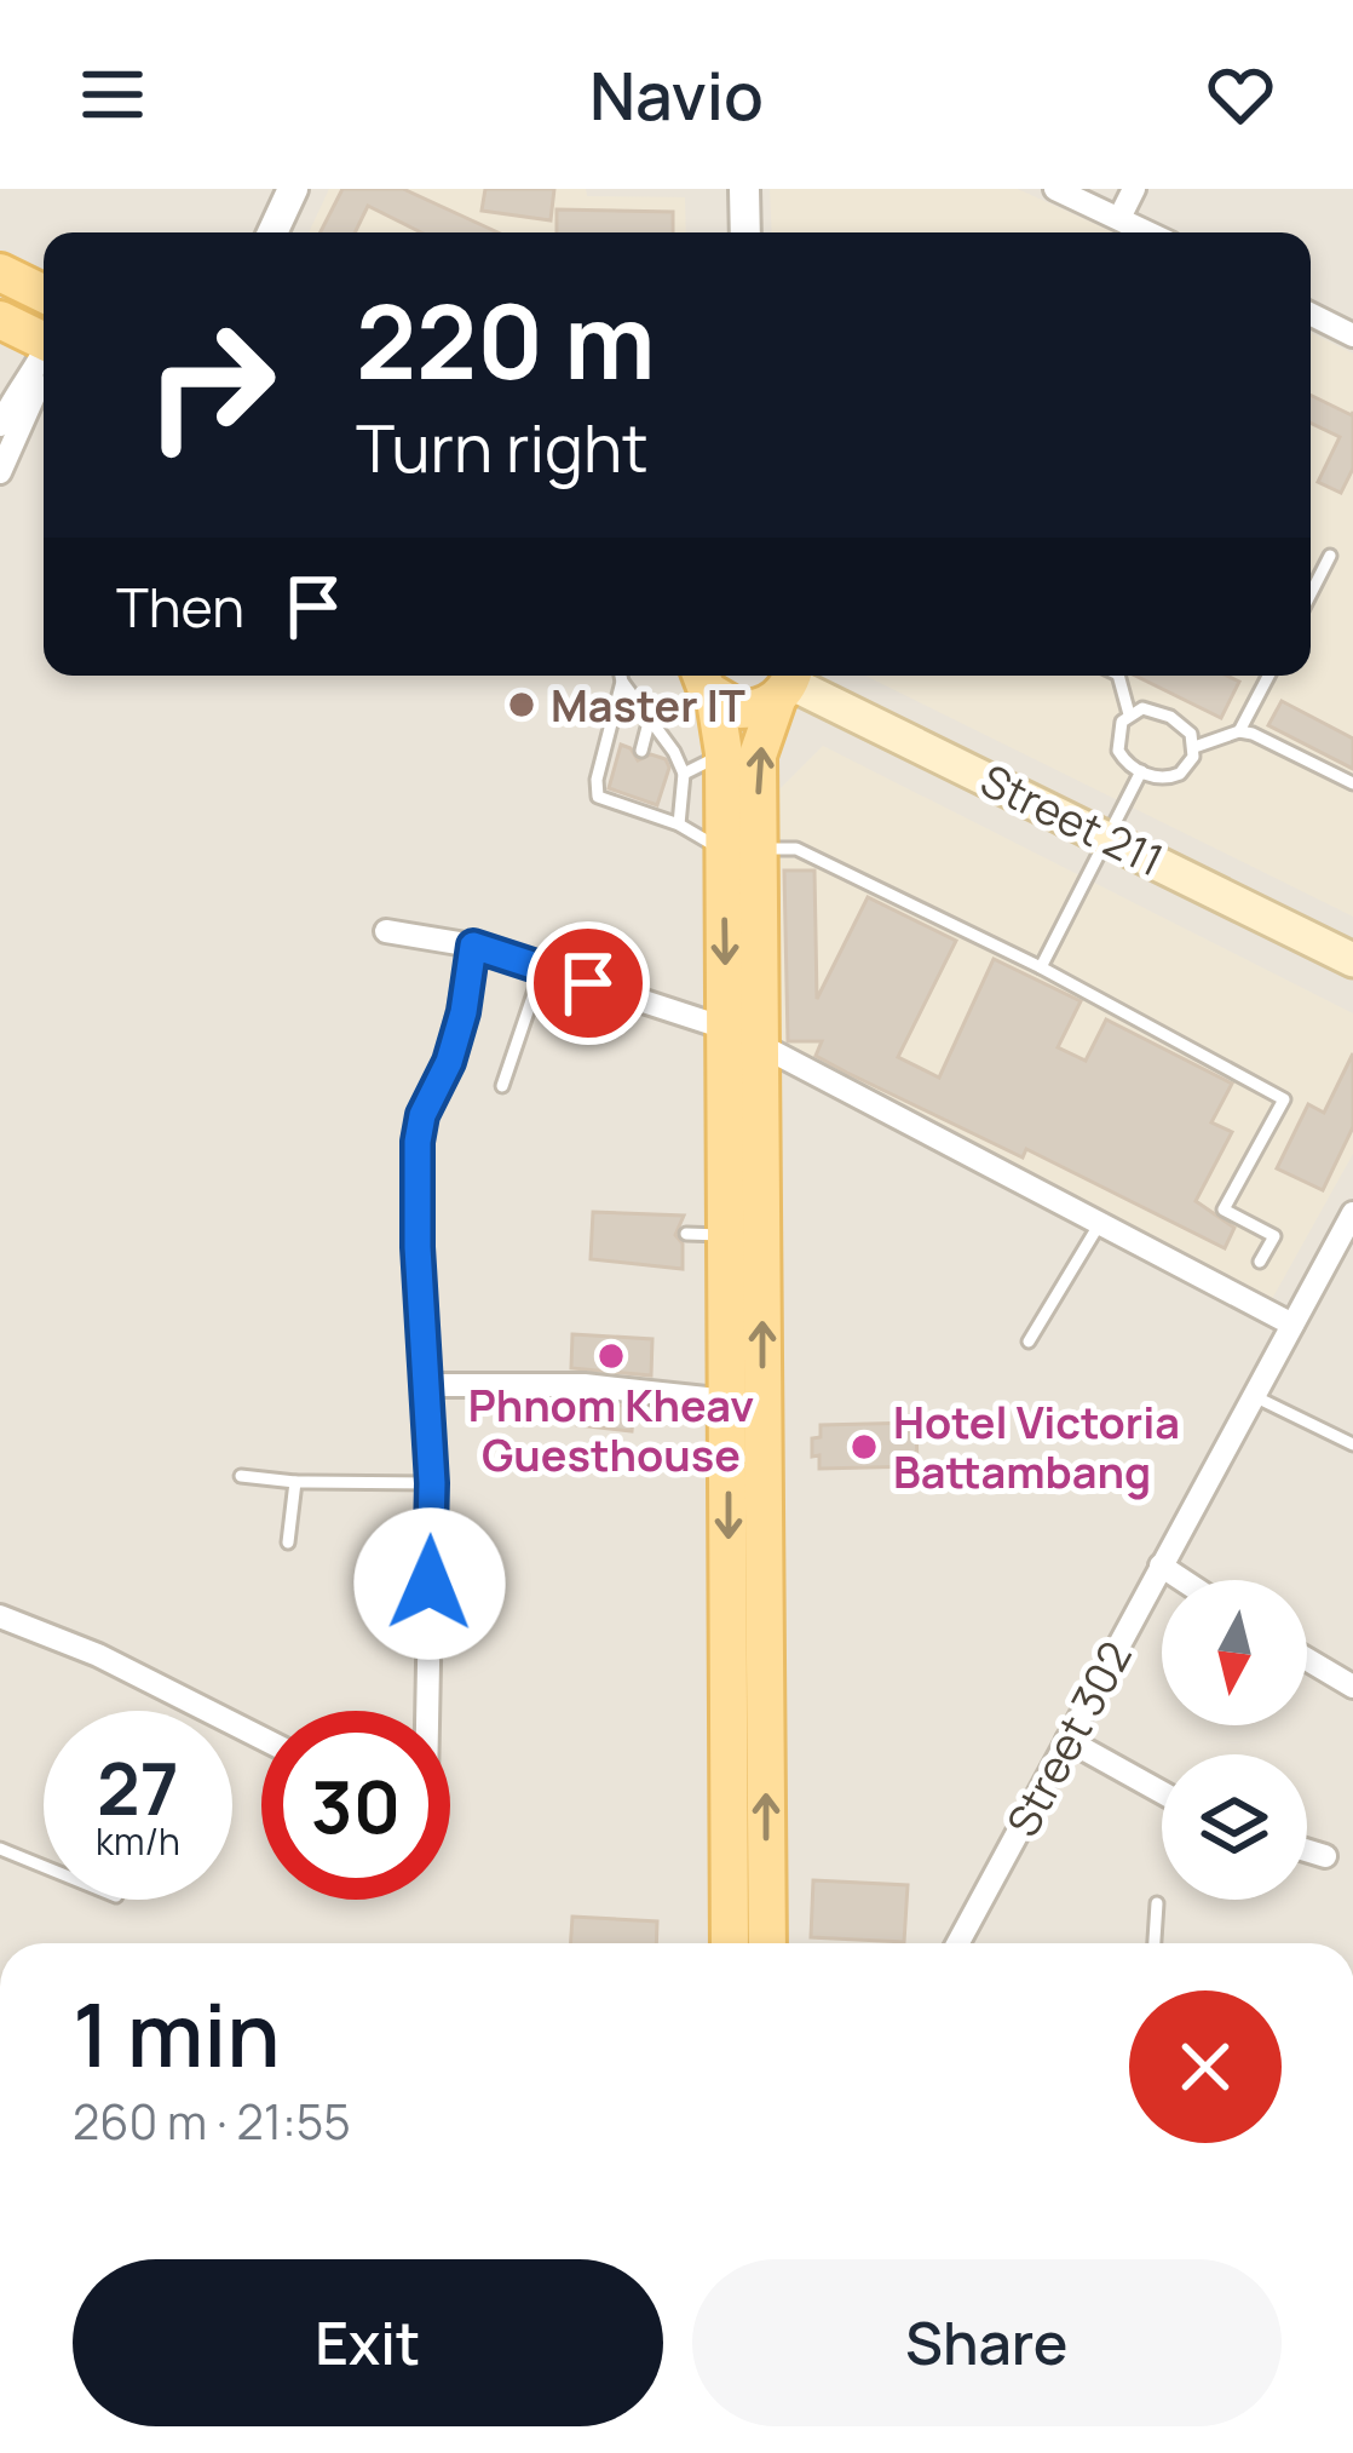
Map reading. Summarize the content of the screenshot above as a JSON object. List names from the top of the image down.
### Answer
{
  "streets": {
    "main road": ["Street 211"],
    "street": ["Street 302"]
  },
  "places": ["Master IT", "Phnom Kheav Guesthouse", "Hotel Victoria Battambang"],
  "north": "bottom",
  "page": {
    "header": "Navio",
    "turn": ["220 m", "Turn right"],
    "then": "Then",
    "speed": "27 km/h",
    "limit": "30",
    "heading": ["1 min", "260 m · 21:55"],
    "buttons": ["Exit", "Share"]
  }
}
